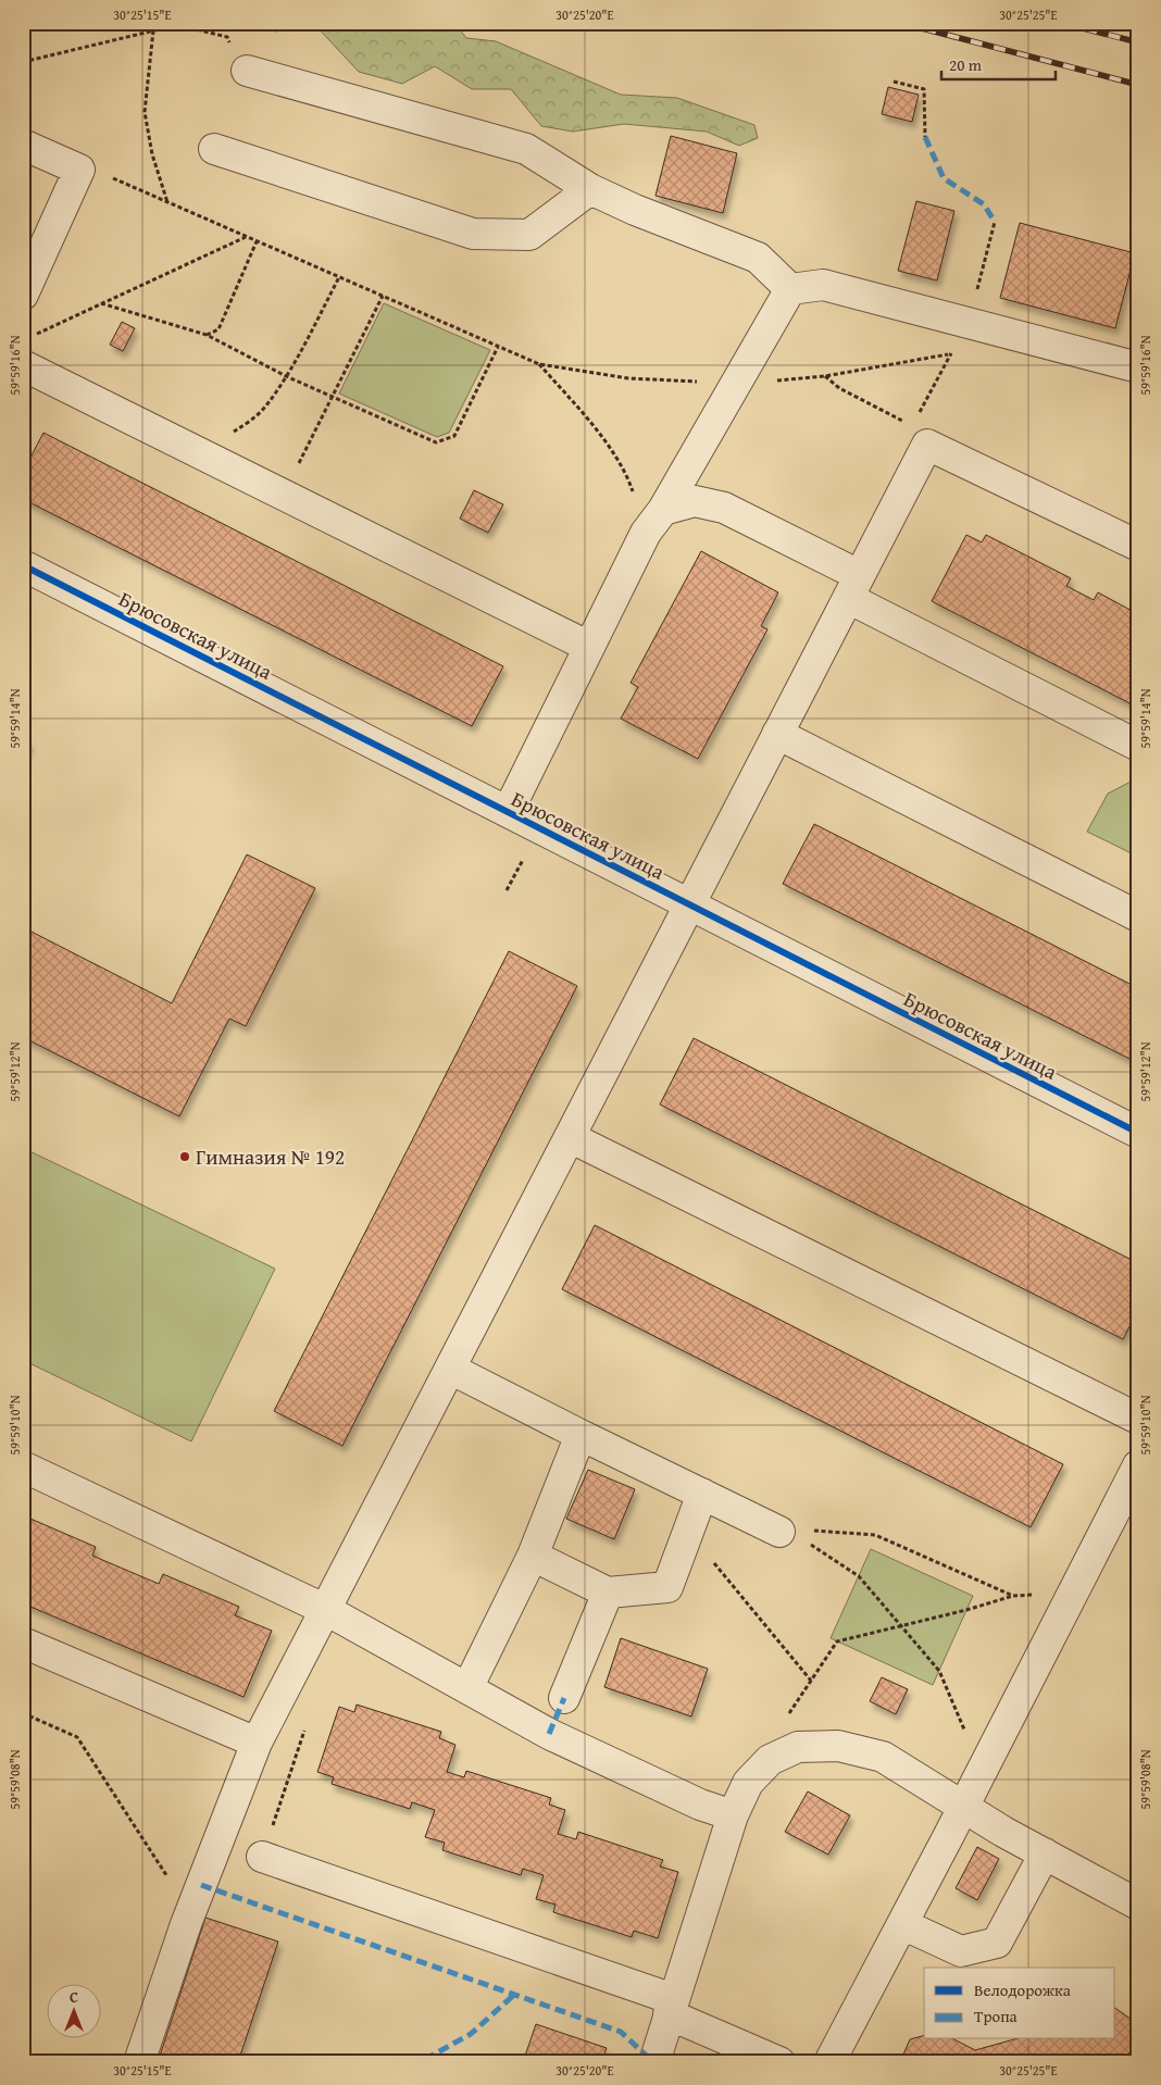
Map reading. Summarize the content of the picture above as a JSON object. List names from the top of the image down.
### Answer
{
  "streets": {
    "street": ["Брюсовская улица"]
  },
  "places": ["Гимназия № 192"],
  "legend": ["Велодорожка", "Тропа"],
  "scale_bar": "20 m",
  "north": "top",
  "coordinates": [
    "30°25'15\"E",
    "30°25'20\"E",
    "30°25'25\"E",
    "59°59'16\"N",
    "59°59'14\"N",
    "59°59'12\"N",
    "59°59'10\"N",
    "59°59'08\"N"
  ]
}
